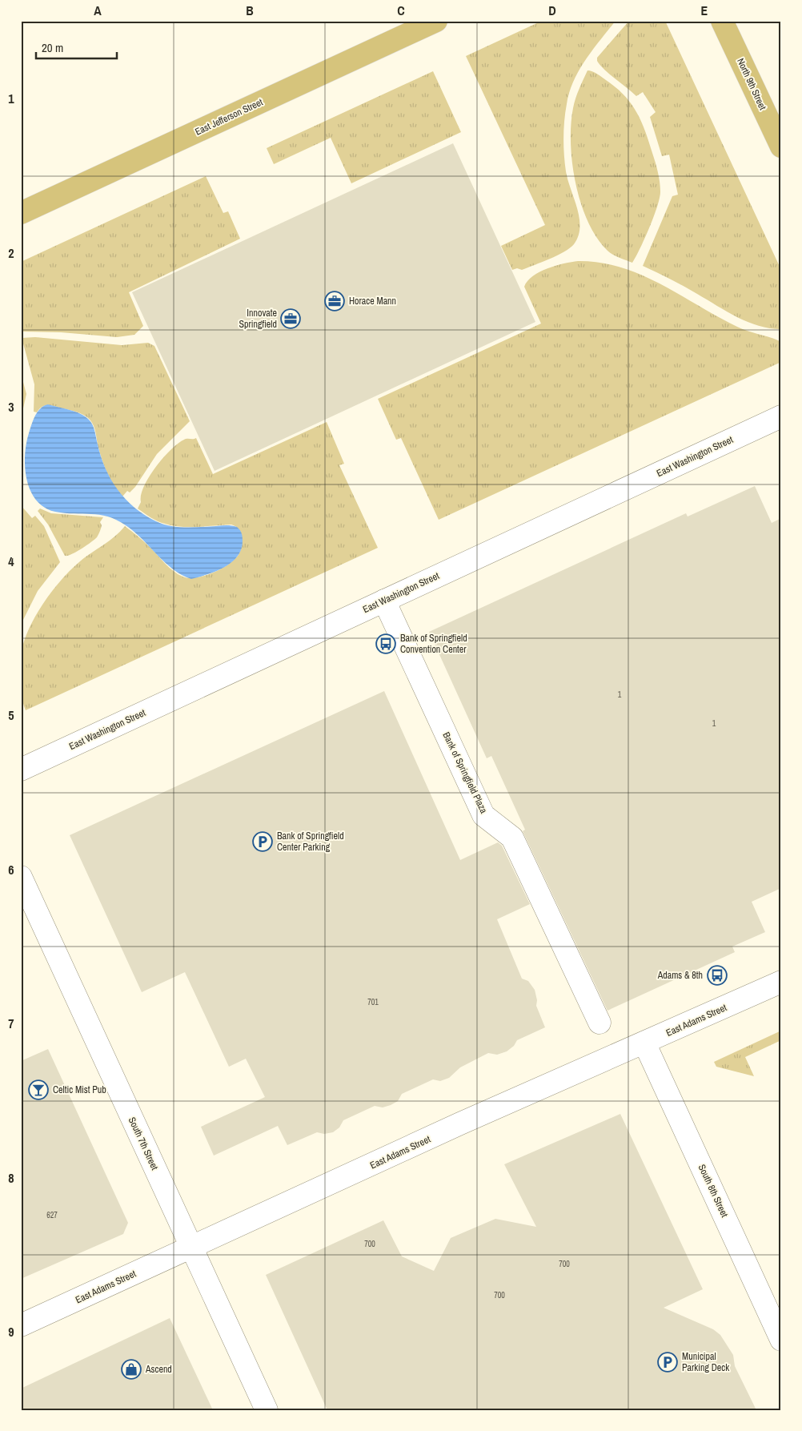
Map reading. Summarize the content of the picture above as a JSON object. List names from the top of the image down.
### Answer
{
  "streets": {
    "main road": ["North 9th Street", "East Jefferson Street"],
    "street": [
      "East Washington Street",
      "Bank of Springfield Plaza",
      "East Adams Street",
      "South 7th Street",
      "South 8th Street"
    ]
  },
  "crossings": [
    ["East Washington Street", "Bank of Springfield Plaza"],
    ["East Adams Street", "South 7th Street"],
    ["East Adams Street", "South 8th Street"]
  ],
  "places": {
    "office": ["Horace Mann", "Innovate Springfield"],
    "bus stop": ["Bank of Springfield Convention Center", "Adams & 8th"],
    "parking": ["Bank of Springfield Center Parking", "Municipal Parking Deck"],
    "bar": ["Celtic Mist Pub"],
    "shop": ["Ascend"]
  },
  "house_numbers": [
    "1",
    "1",
    "701",
    "627",
    "700",
    "700",
    "700"
  ],
  "scale_bar": "20 m",
  "grid": {
    "columns": [
      "A",
      "B",
      "C",
      "D",
      "E"
    ],
    "rows": [
      "1",
      "2",
      "3",
      "4",
      "5",
      "6",
      "7",
      "8",
      "9"
    ]
  }
}
